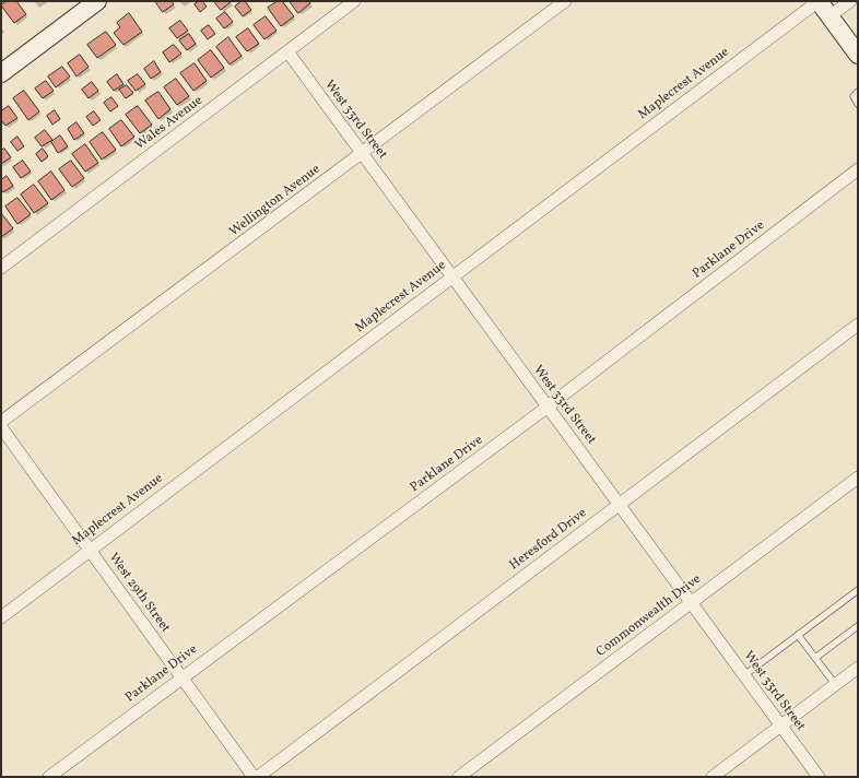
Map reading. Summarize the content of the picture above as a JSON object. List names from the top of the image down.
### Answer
{
  "streets": {
    "street": [
      "Maplecrest Avenue",
      "West 33rd Street",
      "Wales Avenue",
      "Wellington Avenue",
      "Parklane Drive",
      "Heresford Drive",
      "West 29th Street",
      "Commonwealth Drive"
    ]
  },
  "crossings": [
    ["Maplecrest Avenue", "West 33rd Street"],
    ["Maplecrest Avenue", "West 29th Street"],
    ["West 33rd Street", "Wales Avenue"],
    ["West 33rd Street", "Wellington Avenue"],
    ["West 33rd Street", "Parklane Drive"],
    ["West 33rd Street", "Heresford Drive"],
    ["West 33rd Street", "Commonwealth Drive"],
    ["Parklane Drive", "West 29th Street"]
  ]
}
